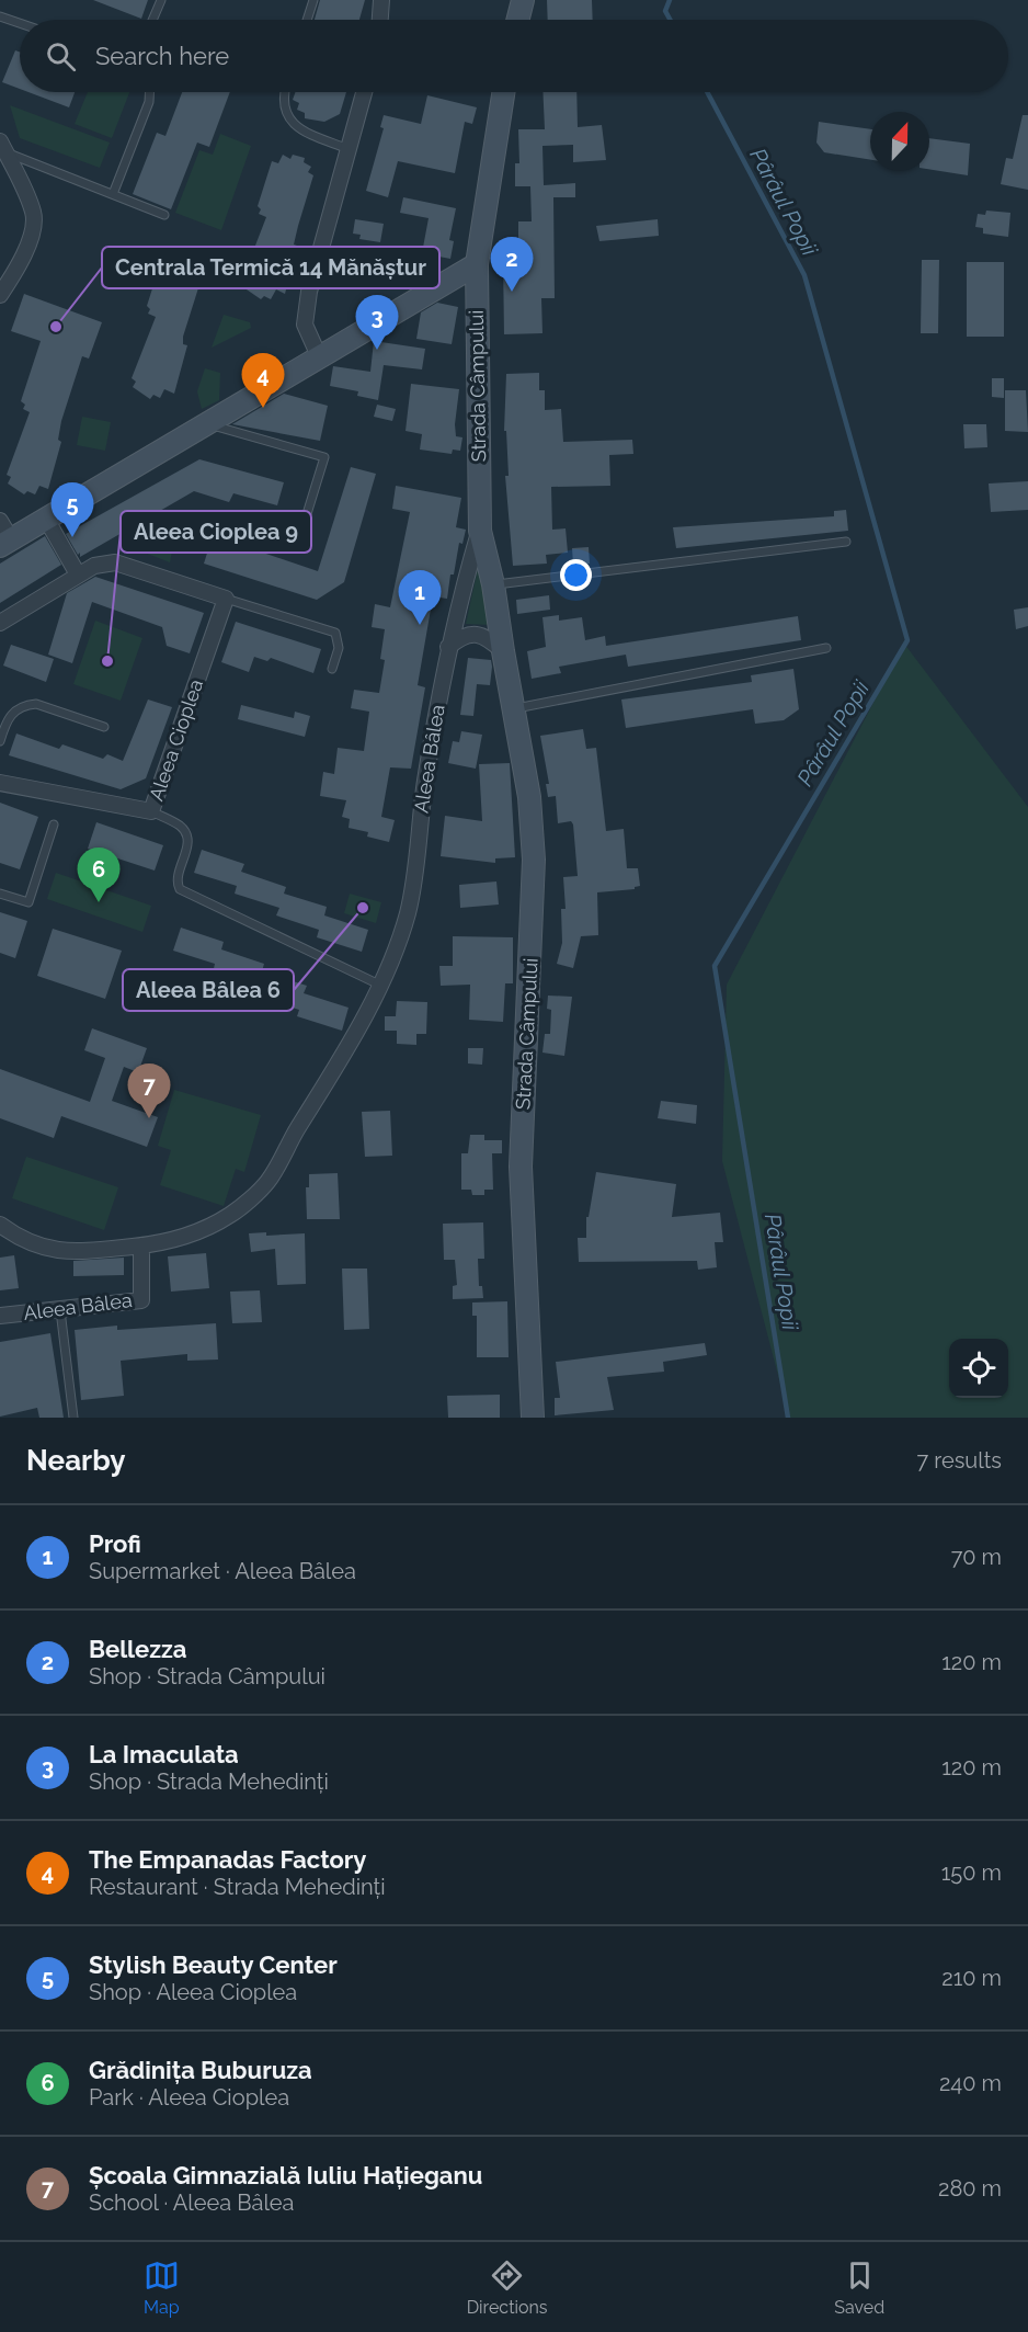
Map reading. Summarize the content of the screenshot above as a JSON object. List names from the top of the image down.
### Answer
{
  "streets": {
    "street": ["Strada Câmpului", "Aleea Cioplea", "Aleea Bâlea"]
  },
  "crossings": [
    ["Strada Câmpului", "Aleea Bâlea"]
  ],
  "water": ["Pârâul Popii"],
  "places": ["Centrala Termică 14 Mănăștur", "Aleea Cioplea 9", "Aleea Bâlea 6"],
  "north": "top",
  "page": {
    "search": "Search here",
    "pins": [
      "2",
      "3",
      "4",
      "5",
      "1",
      "6",
      "7"
    ],
    "heading": ["Nearby", "7 results"],
    "list": [
      {
        "mark": "1",
        "name": "Profi",
        "note": "Supermarket · Aleea Bâlea",
        "value": "70 m"
      },
      {
        "mark": "2",
        "name": "Bellezza",
        "note": "Shop · Strada Câmpului",
        "value": "120 m"
      },
      {
        "mark": "3",
        "name": "La Imaculata",
        "note": "Shop · Strada Mehedinți",
        "value": "120 m"
      },
      {
        "mark": "4",
        "name": "The Empanadas Factory",
        "note": "Restaurant · Strada Mehedinți",
        "value": "150 m"
      },
      {
        "mark": "5",
        "name": "Stylish Beauty Center",
        "note": "Shop · Aleea Cioplea",
        "value": "210 m"
      },
      {
        "mark": "6",
        "name": "Grădinița Buburuza",
        "note": "Park · Aleea Cioplea",
        "value": "240 m"
      },
      {
        "mark": "7",
        "name": "Școala Gimnazială Iuliu Hațieganu",
        "note": "School · Aleea Bâlea",
        "value": "280 m"
      }
    ],
    "nav": ["Map", "Directions", "Saved"]
  }
}
